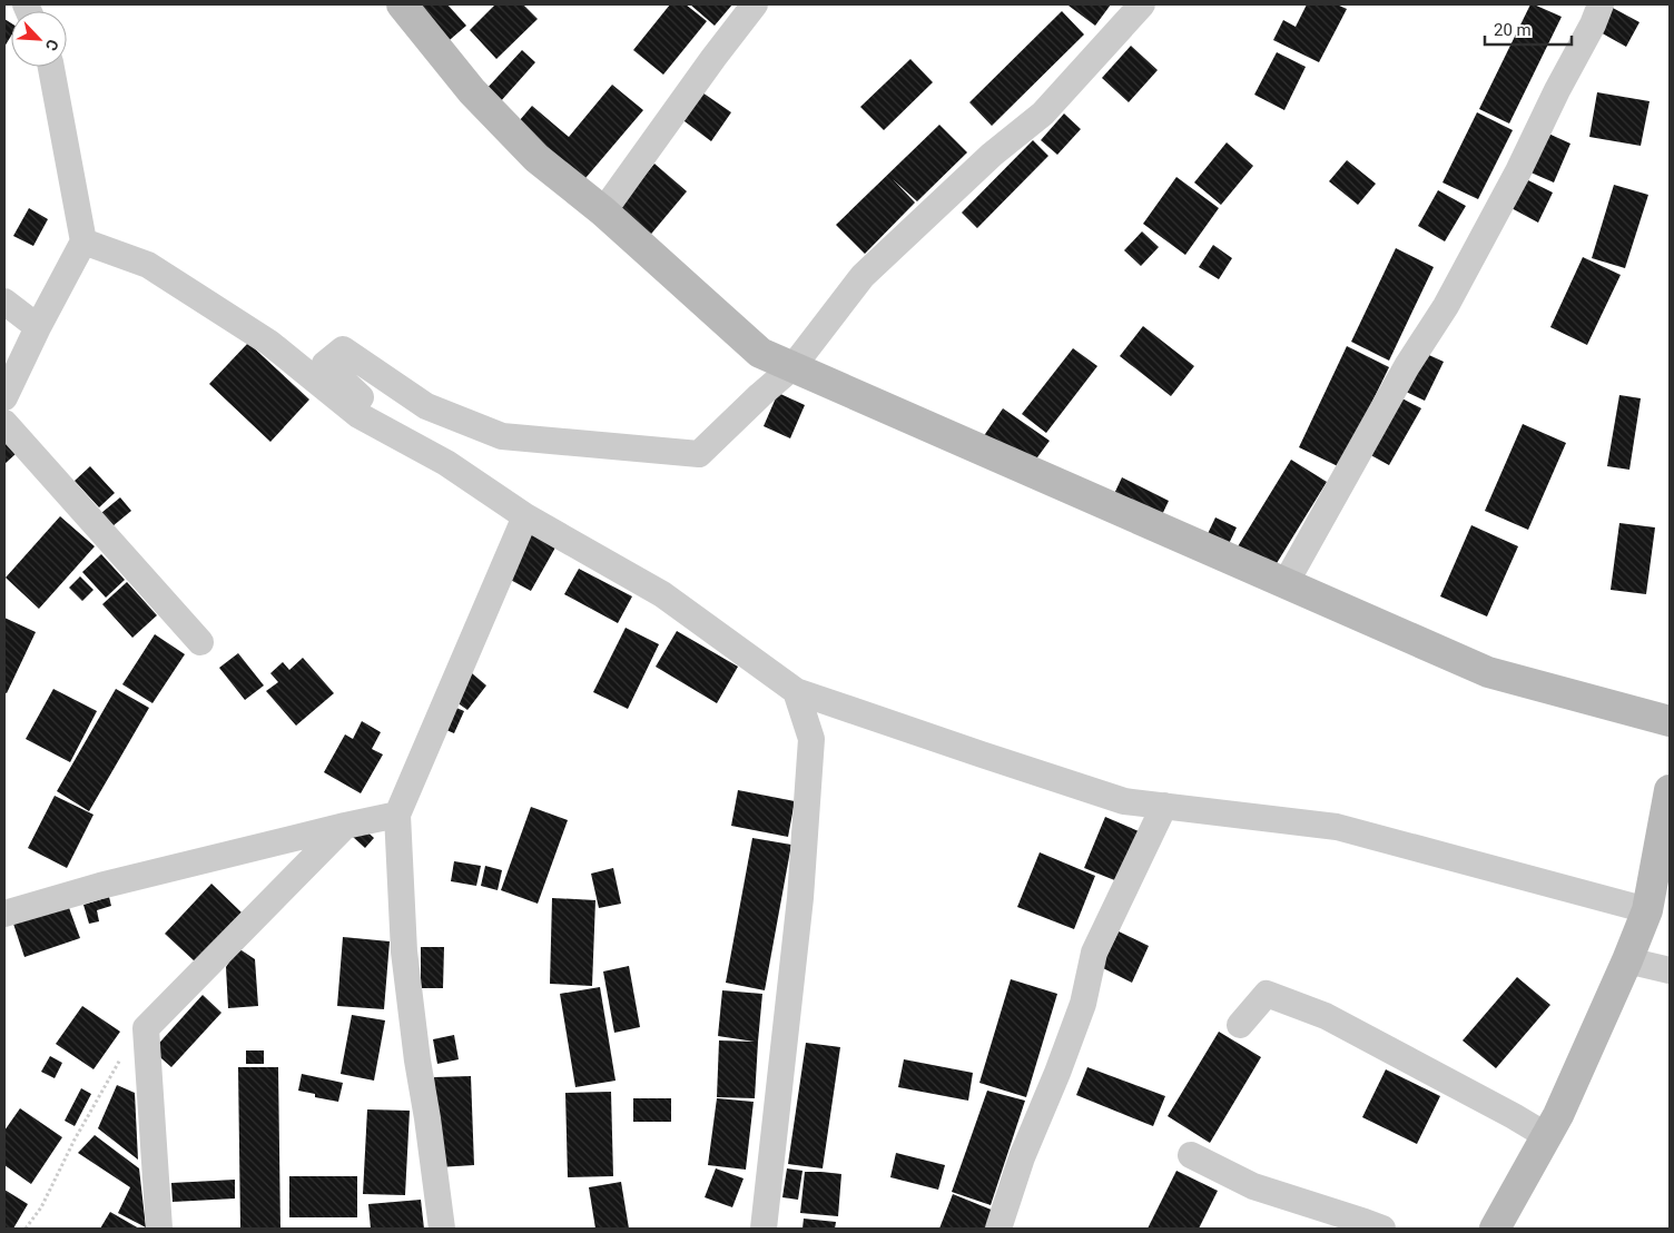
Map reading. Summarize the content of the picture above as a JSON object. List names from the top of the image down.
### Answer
{
  "scale_bar": "20 m",
  "north": "bottom right"
}
